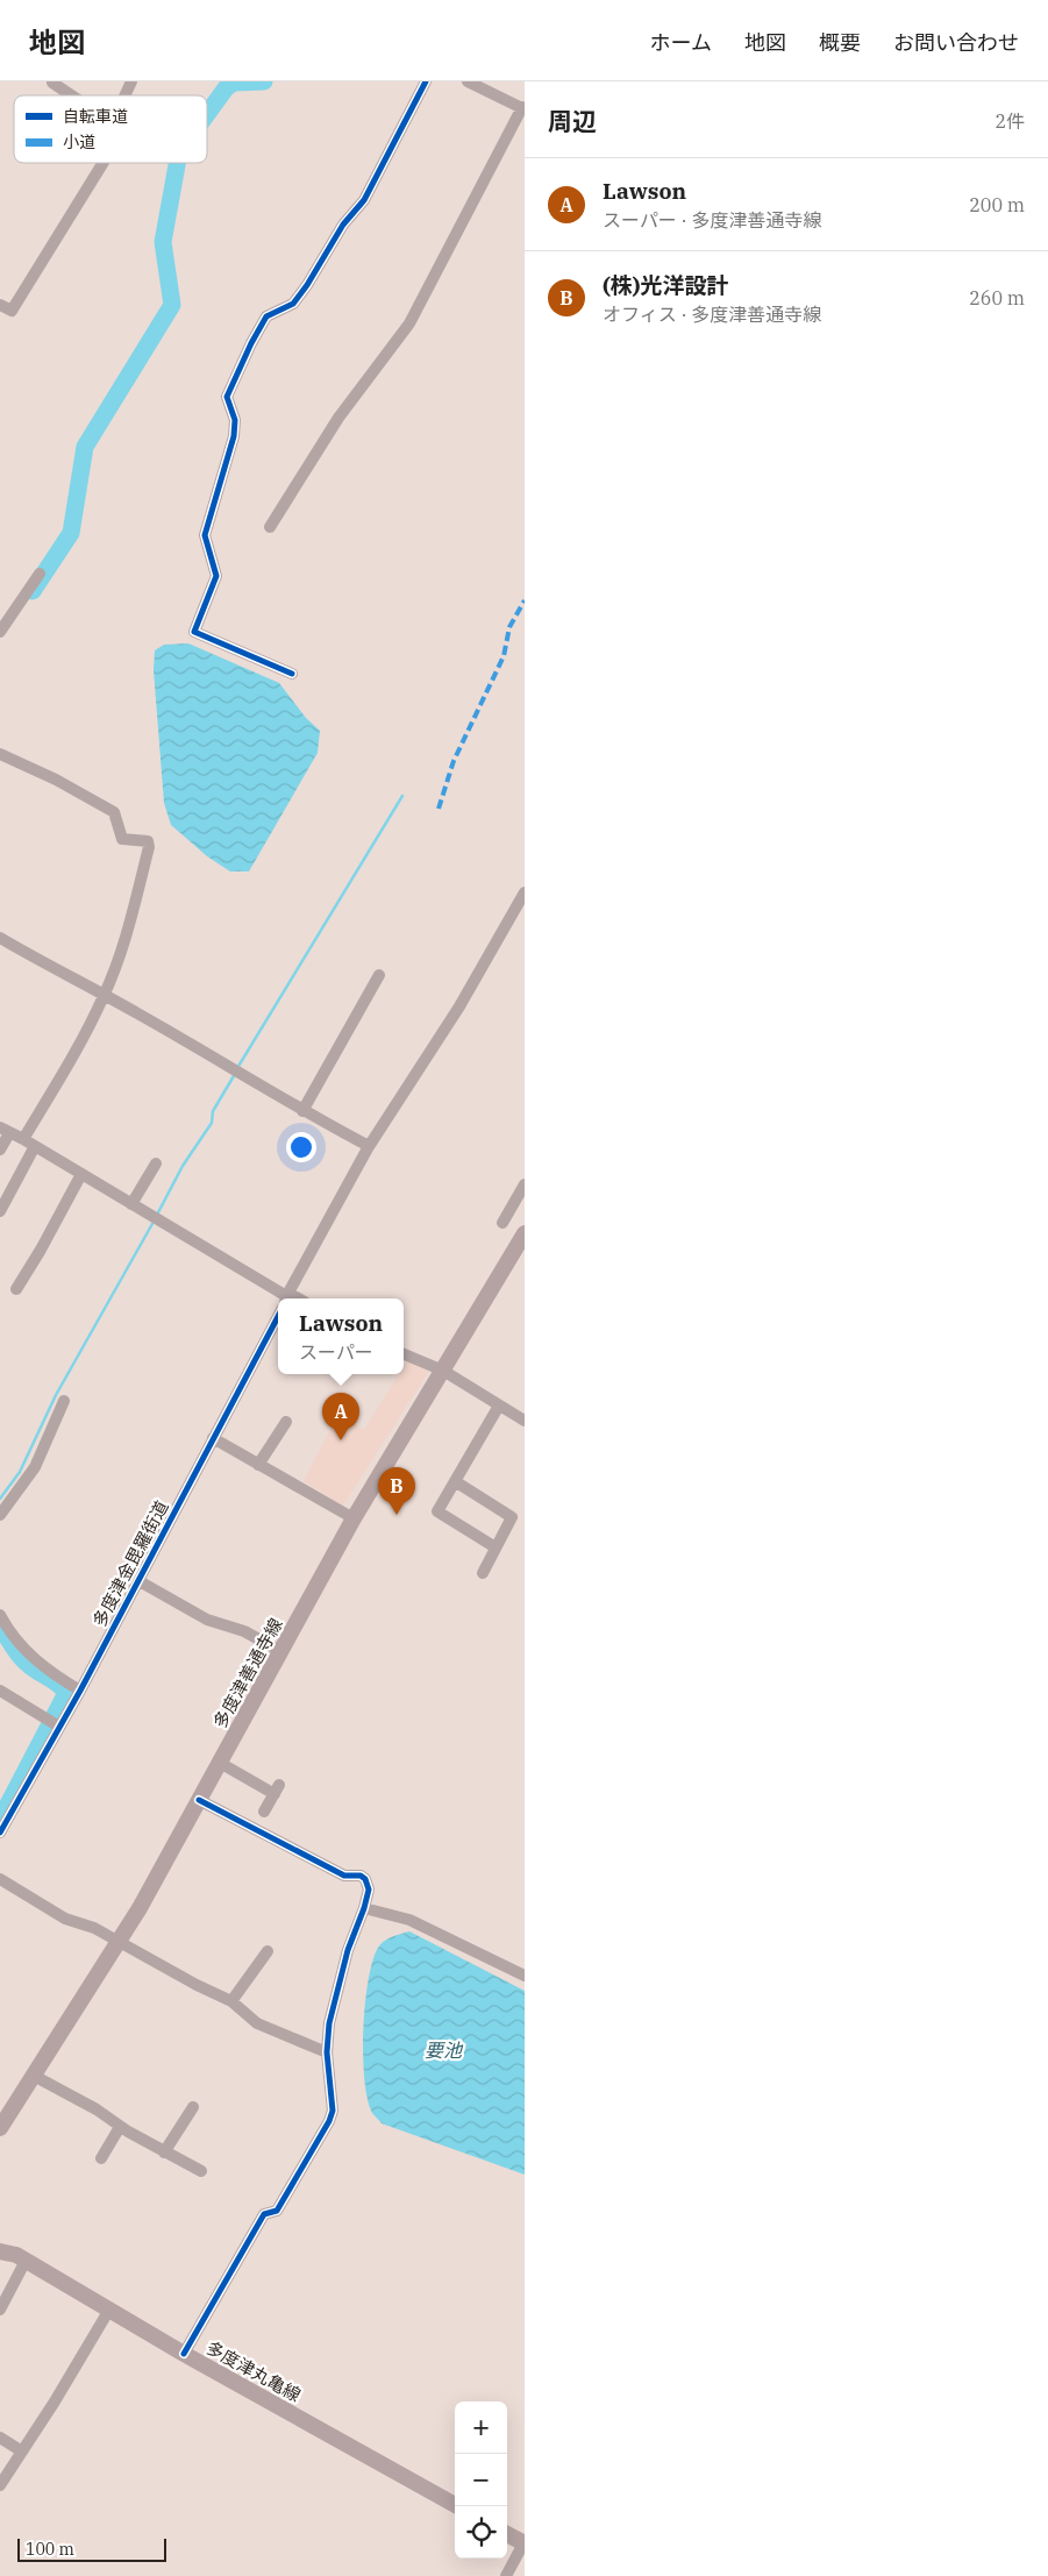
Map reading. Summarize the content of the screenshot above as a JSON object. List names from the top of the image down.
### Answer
{
  "streets": {
    "main road": ["多度津善通寺線", "多度津丸亀線"],
    "street": ["多度津金毘羅街道"]
  },
  "water": ["要池"],
  "legend": ["自転車道", "小道"],
  "scale_bar": "100 m",
  "page": {
    "header": "地図",
    "nav": [
      "ホーム",
      "地図",
      "概要",
      "お問い合わせ"
    ],
    "heading": ["周辺", "2件"],
    "list": [
      {
        "mark": "A",
        "name": "Lawson",
        "note": "スーパー · 多度津善通寺線",
        "value": "200 m"
      },
      {
        "mark": "B",
        "name": "(株)光洋設計",
        "note": "オフィス · 多度津善通寺線",
        "value": "260 m"
      }
    ],
    "popup": ["Lawson", "スーパー"],
    "pins": ["A", "B"],
    "map_buttons": ["+", "−"],
    "scale": "100 m"
  }
}
